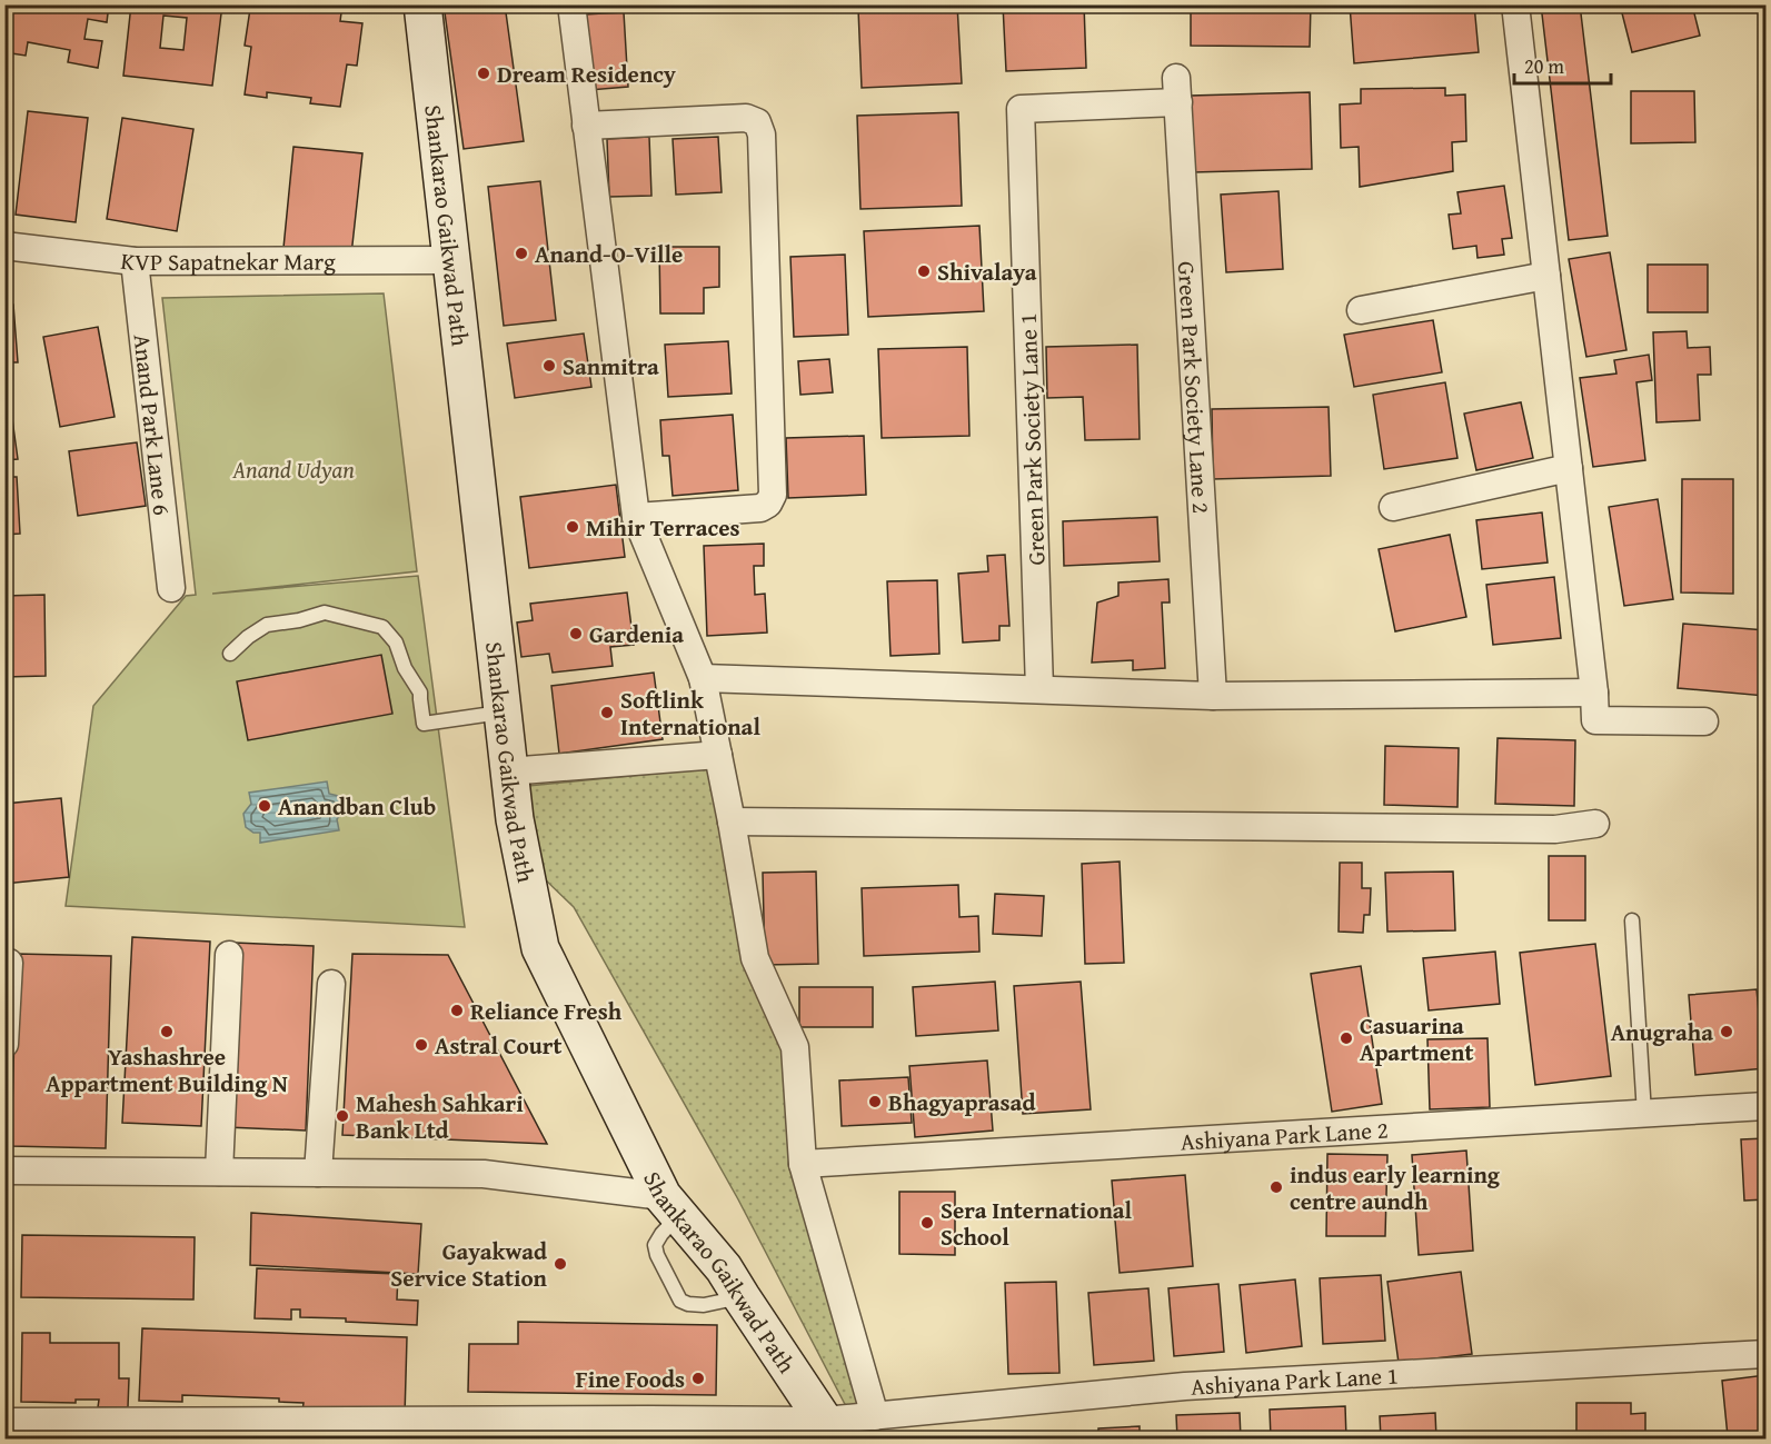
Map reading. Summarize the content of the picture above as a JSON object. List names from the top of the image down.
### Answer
{
  "streets": {
    "street": [
      "Shankarao Gaikwad Path",
      "KVP Sapatnekar Marg",
      "Green Park Society Lane 2",
      "Anand Park Lane 6",
      "Green Park Society Lane 1",
      "Ashiyana Park Lane 2",
      "Ashiyana Park Lane 1"
    ]
  },
  "crossings": [
    ["Shankarao Gaikwad Path", "KVP Sapatnekar Marg"],
    ["Shankarao Gaikwad Path", "Ashiyana Park Lane 1"],
    ["KVP Sapatnekar Marg", "Anand Park Lane 6"],
    ["Green Park Society Lane 2", "Green Park Society Lane 1"]
  ],
  "parks": ["Anand Udyan"],
  "places": [
    "Dream Residency",
    "Anand-O-Ville",
    "Shivalaya",
    "Sanmitra",
    "Mihir Terraces",
    "Gardenia",
    "Softlink International",
    "Anandban Club",
    "Reliance Fresh",
    "Yashashree Appartment Building N",
    "Anugraha",
    "Casuarina Apartment",
    "Astral Court",
    "Bhagyaprasad",
    "Mahesh Sahkari Bank Ltd",
    "indus early learning centre aundh",
    "Sera International School",
    "Gayakwad Service Station",
    "Fine Foods"
  ],
  "scale_bar": "20 m"
}
